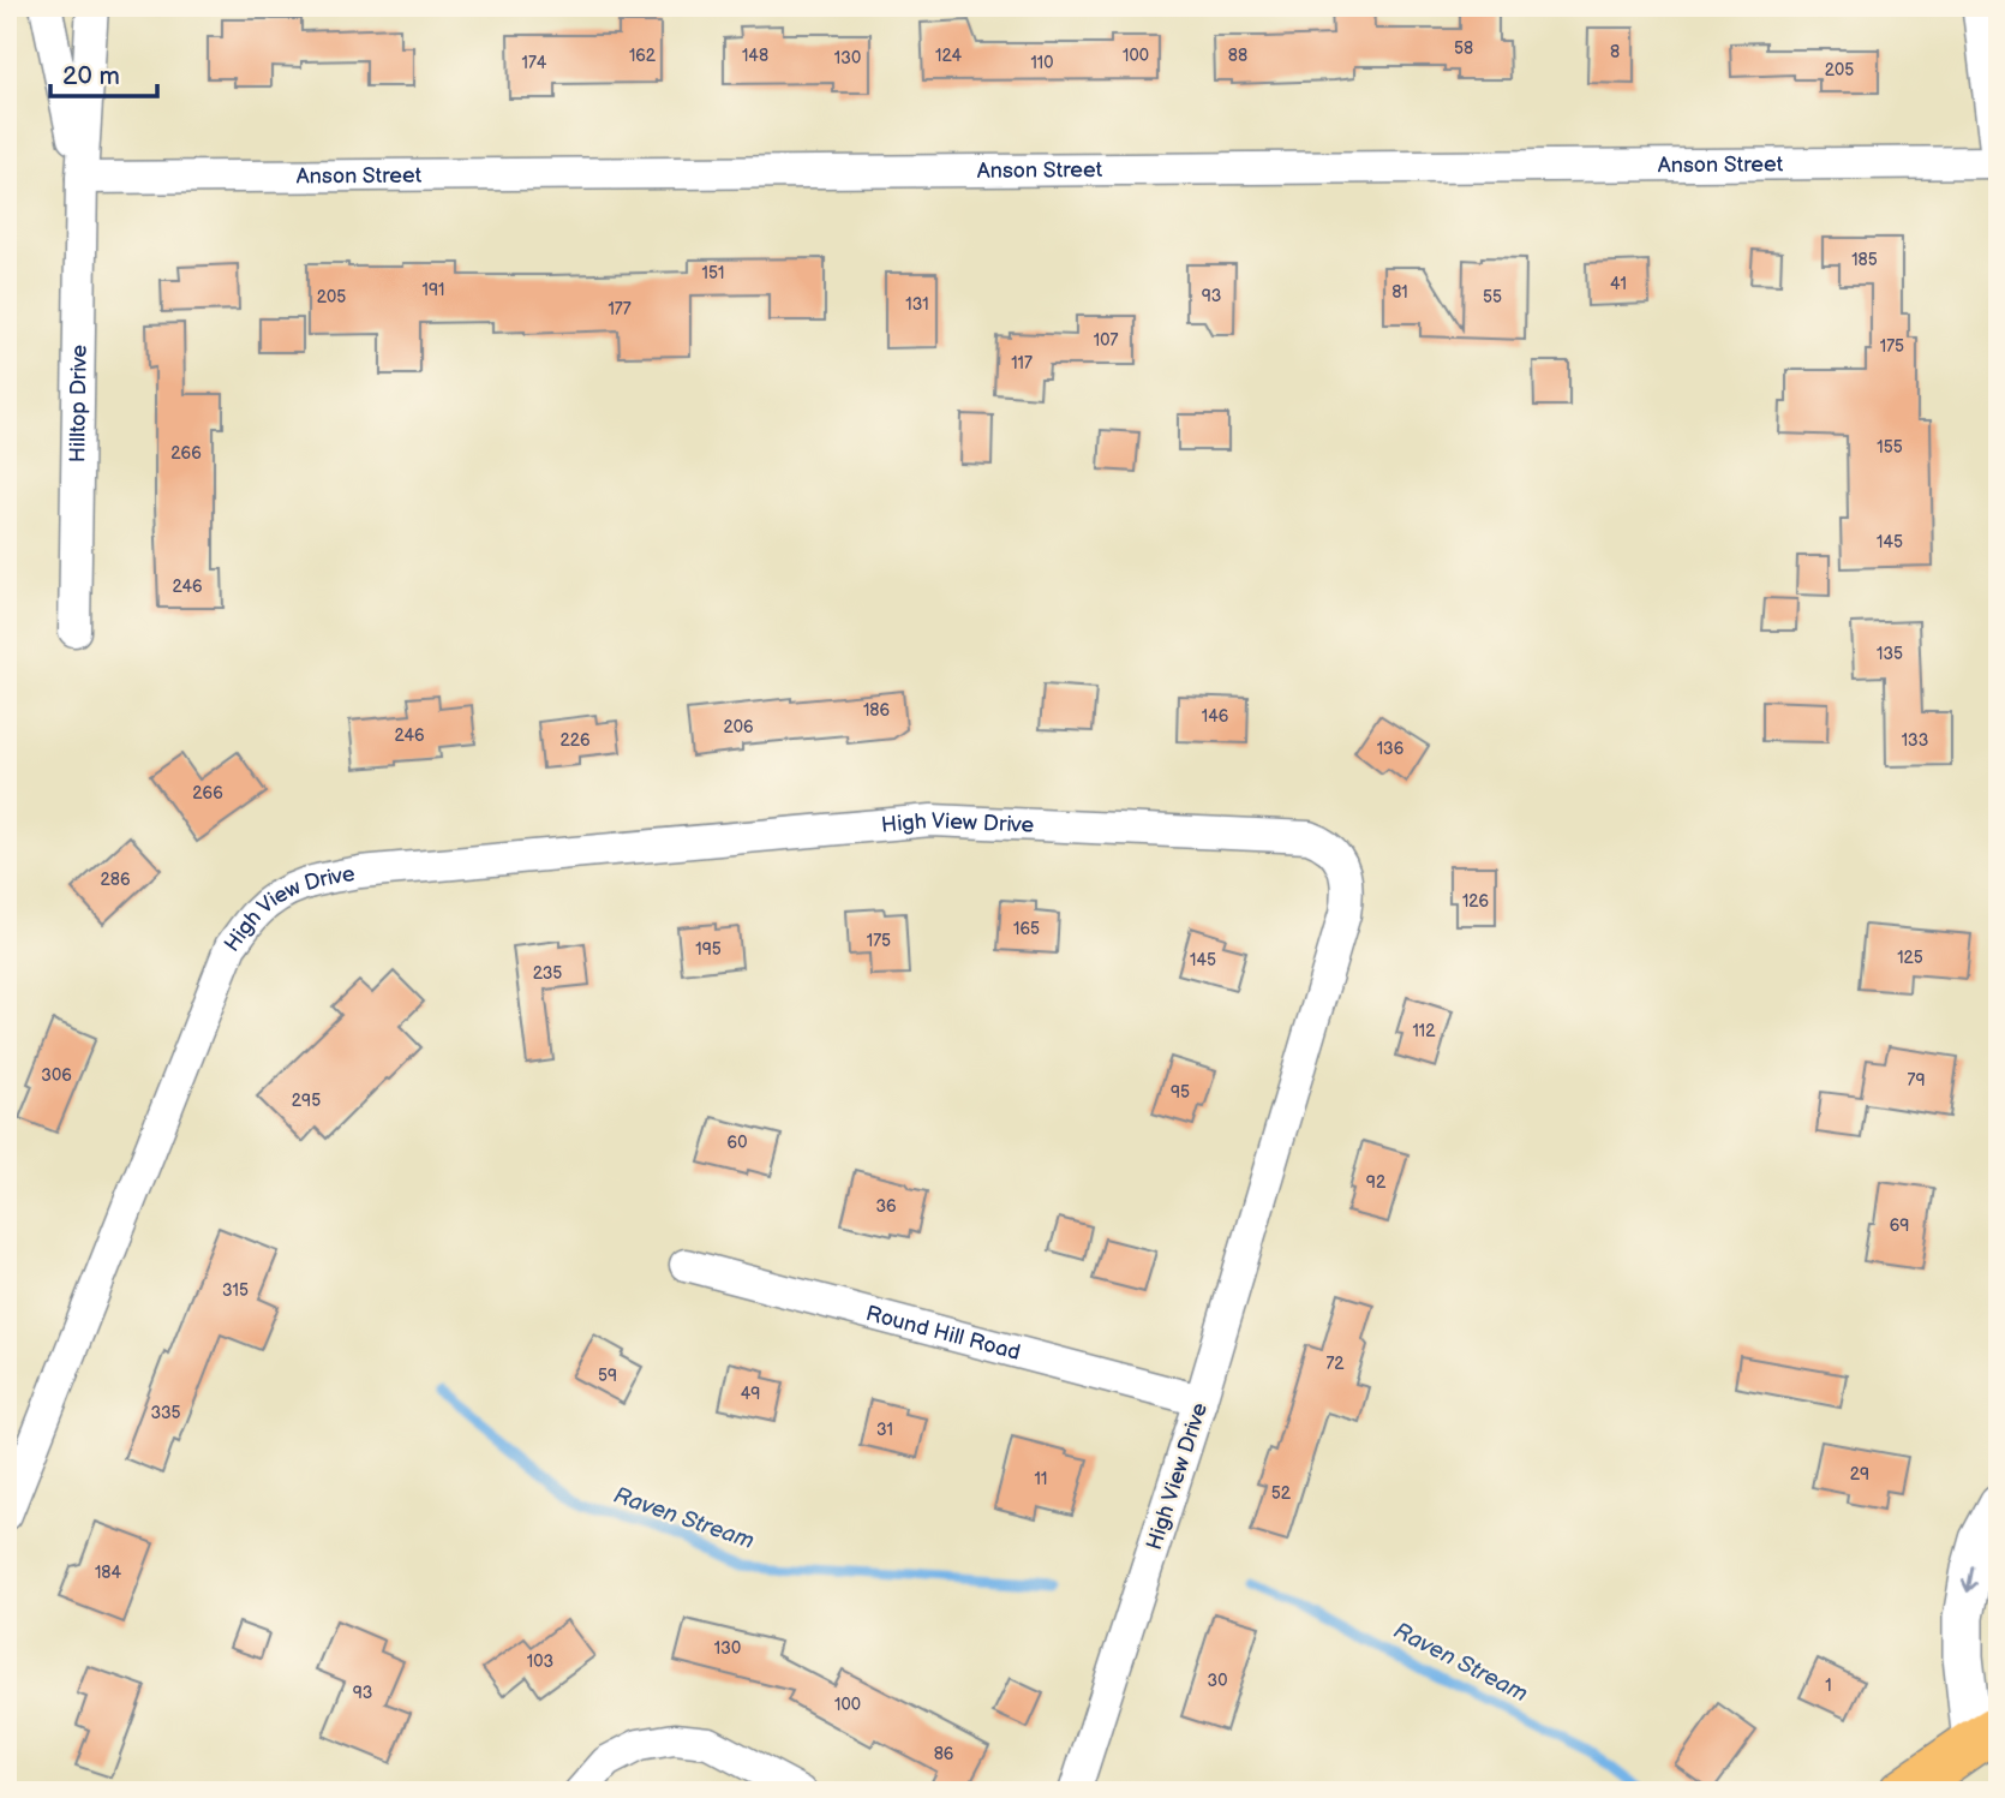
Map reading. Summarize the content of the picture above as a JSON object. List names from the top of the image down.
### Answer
{
  "streets": {
    "street": [
      "Anson Street",
      "Hilltop Drive",
      "High View Drive",
      "Round Hill Road"
    ]
  },
  "crossings": [
    ["Anson Street", "Hilltop Drive"],
    ["High View Drive", "Round Hill Road"]
  ],
  "water": ["Raven Stream"],
  "house_numbers": [
    "58",
    "8",
    "162",
    "148",
    "124",
    "100",
    "88",
    "130",
    "174",
    "110",
    "205",
    "185",
    "151",
    "41",
    "191",
    "81",
    "93",
    "205",
    "55",
    "131",
    "177",
    "107",
    "175",
    "117",
    "155",
    "266",
    "145",
    "246",
    "135",
    "186",
    "146",
    "206",
    "246",
    "226",
    "133",
    "136",
    "266",
    "286",
    "126",
    "165",
    "175",
    "195",
    "125",
    "145",
    "235",
    "112",
    "306",
    "79",
    "95",
    "295",
    "60",
    "92",
    "36",
    "69",
    "315",
    "72",
    "59",
    "49",
    "335",
    "31",
    "29",
    "11",
    "52",
    "184",
    "130",
    "103",
    "30",
    "1",
    "93",
    "100",
    "86"
  ],
  "scale_bar": "20 m"
}
